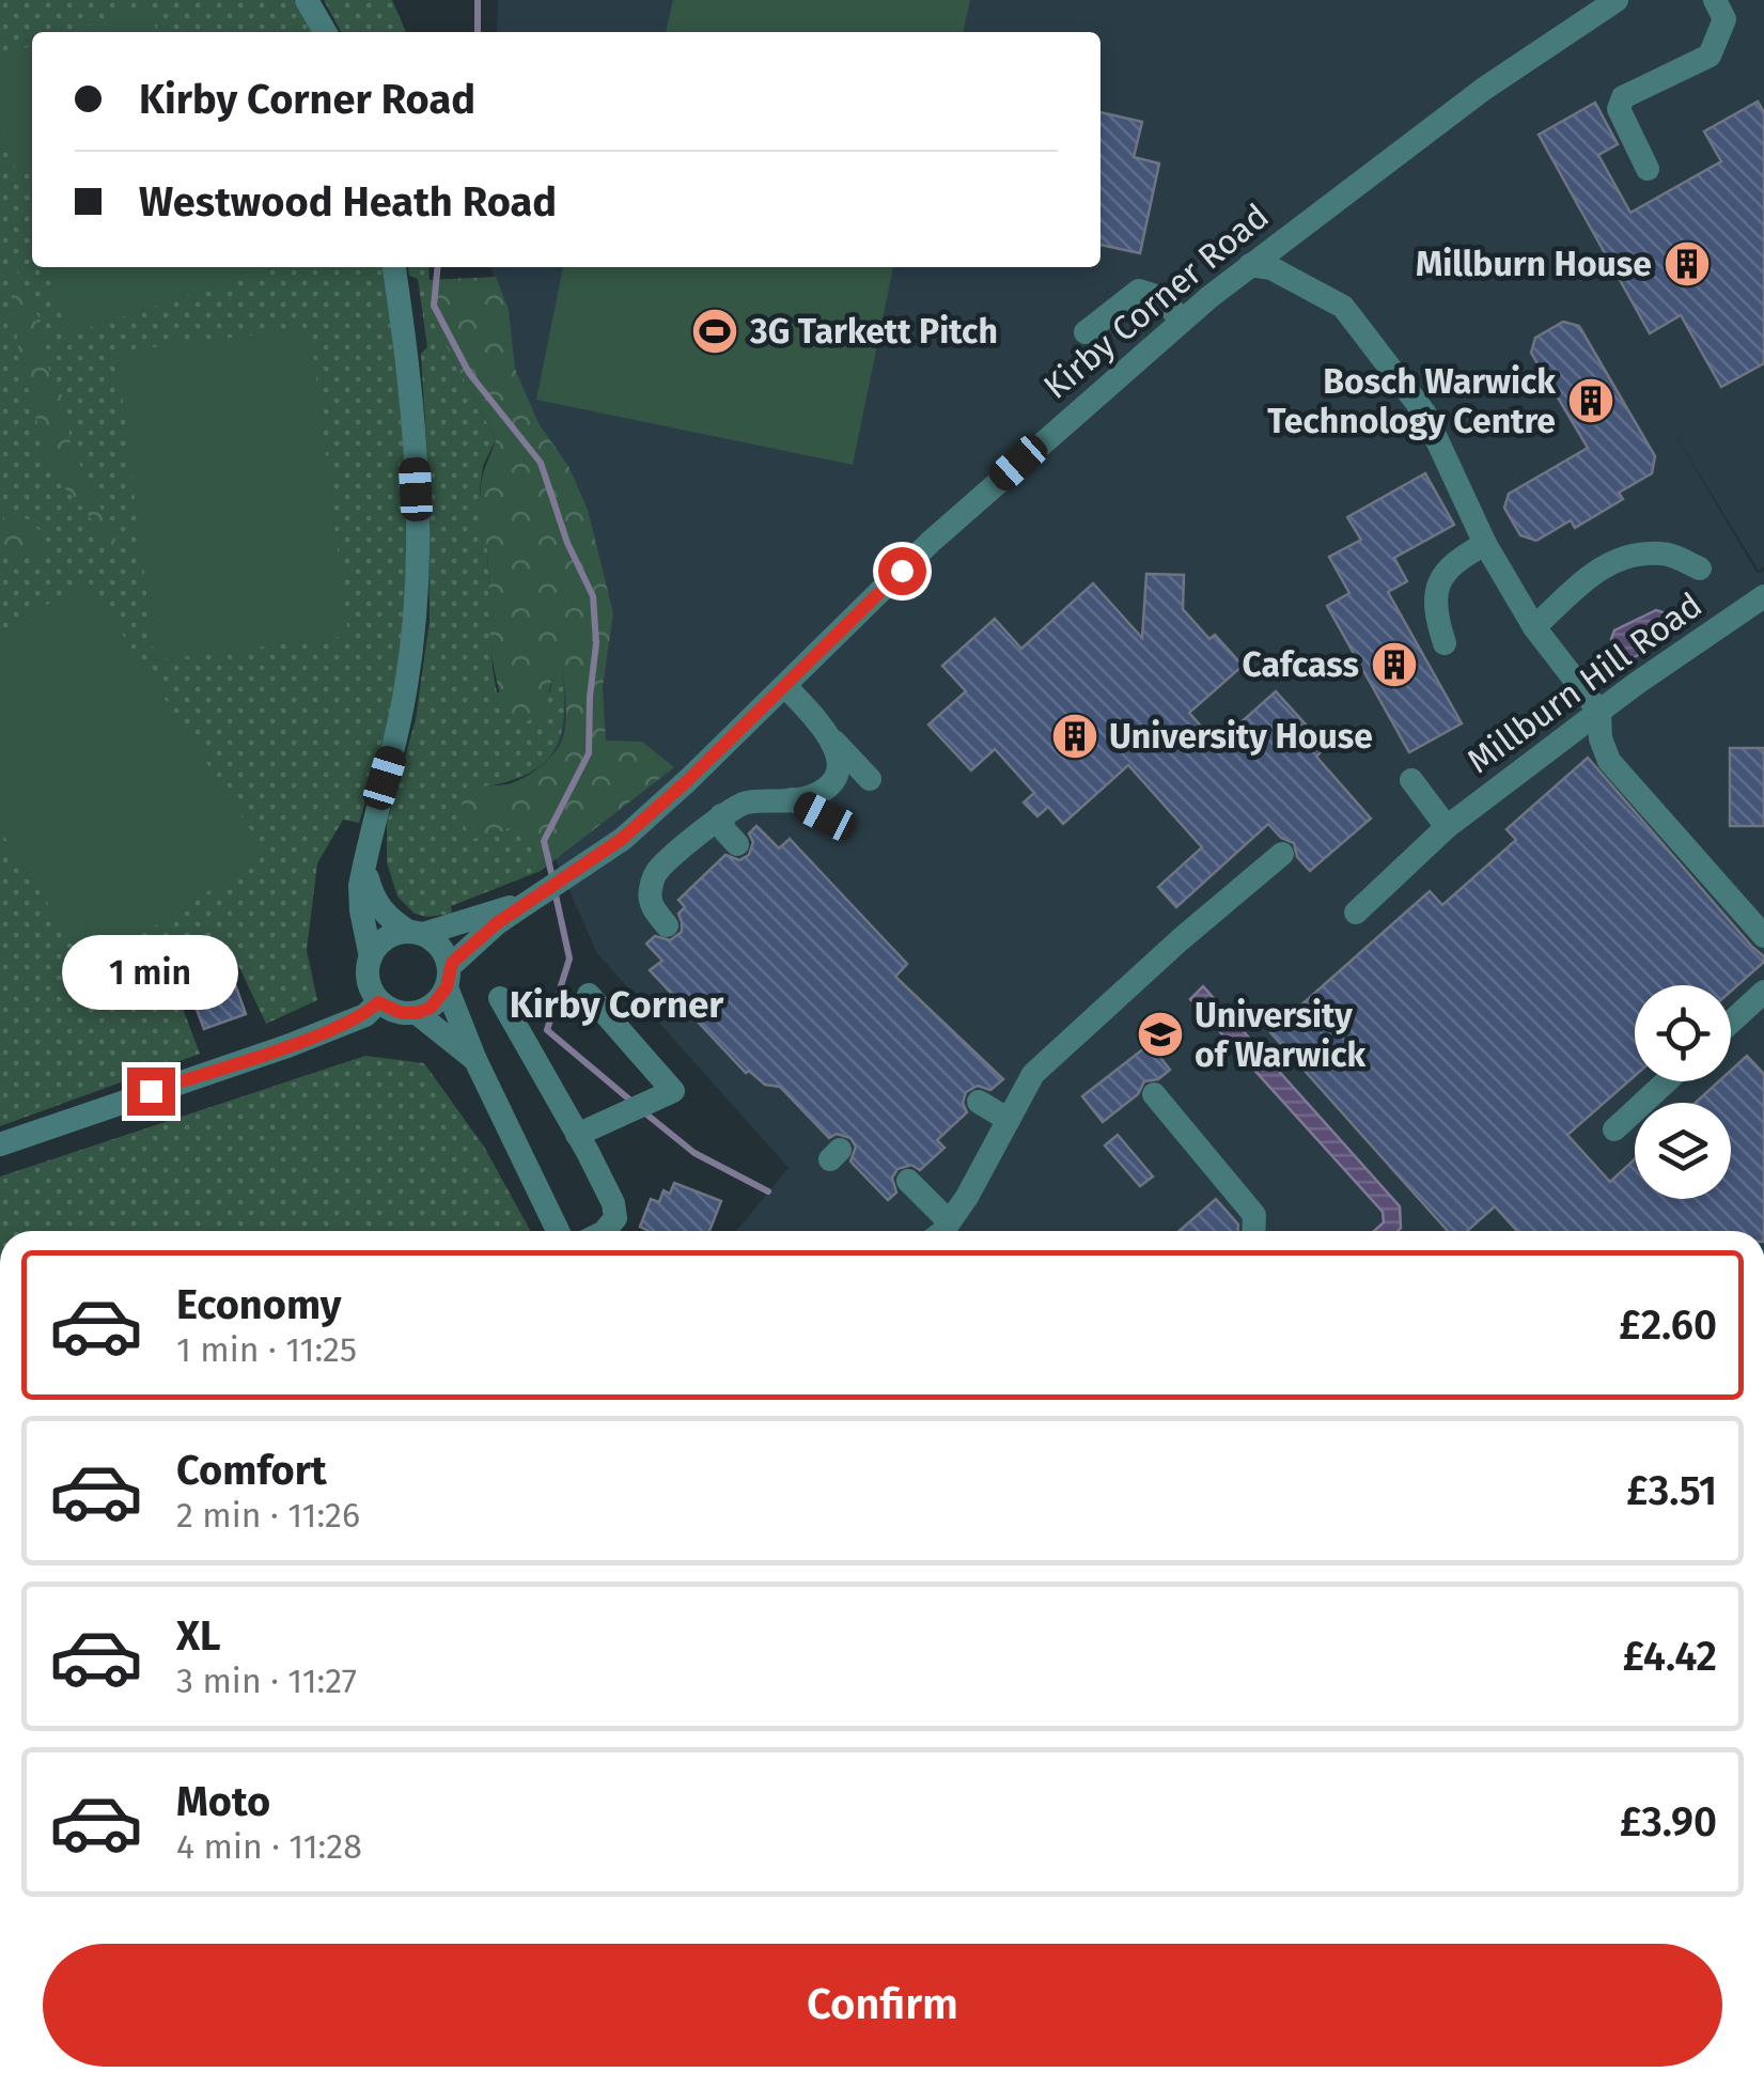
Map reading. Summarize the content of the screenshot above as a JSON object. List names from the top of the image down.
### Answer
{
  "streets": {
    "street": ["Kirby Corner Road", "Millburn Hill Road"]
  },
  "districts": ["Kirby Corner"],
  "places": {
    "building": [
      "Millburn House",
      "Bosch Warwick Technology Centre",
      "Cafcass",
      "University House"
    ],
    "sports": ["3G Tarkett Pitch"],
    "school or university": ["University of Warwick"]
  },
  "page": {
    "banner": ["Kirby Corner Road", "Westwood Heath Road"],
    "bubble": "1 min",
    "list": [
      {
        "name": "Economy",
        "note": "1 min · 11:25",
        "value": "£2.60"
      },
      {
        "name": "Comfort",
        "note": "2 min · 11:26",
        "value": "£3.51"
      },
      {
        "name": "XL",
        "note": "3 min · 11:27",
        "value": "£4.42"
      },
      {
        "name": "Moto",
        "note": "4 min · 11:28",
        "value": "£3.90"
      }
    ],
    "buttons": "Confirm"
  }
}
